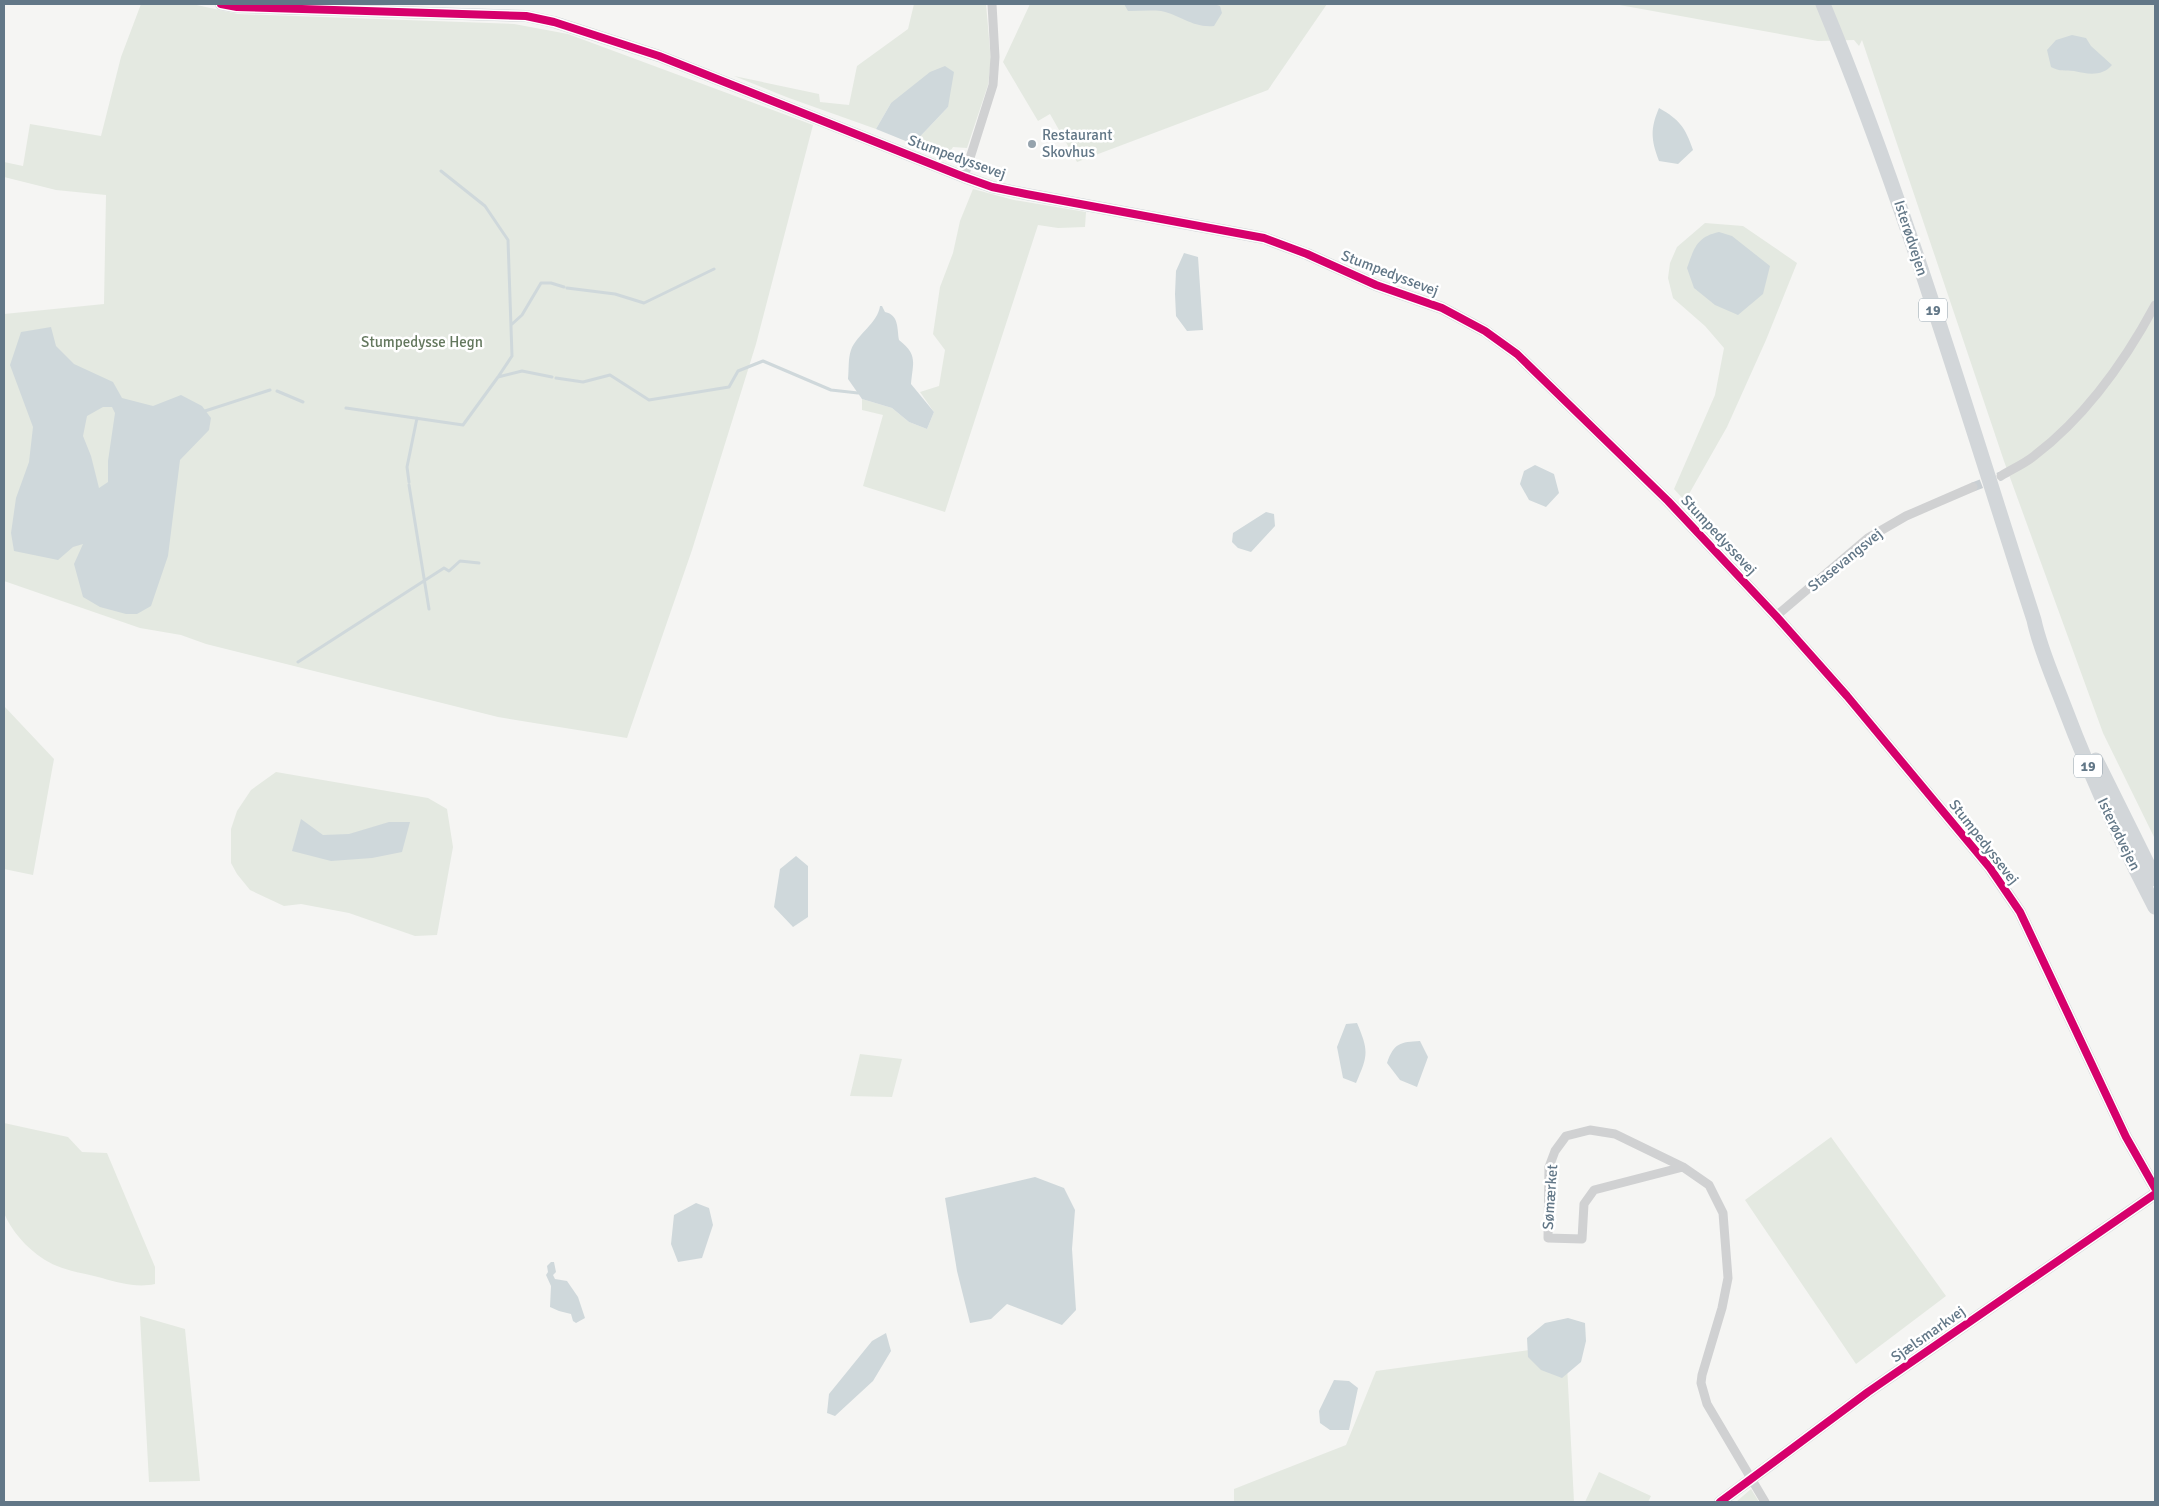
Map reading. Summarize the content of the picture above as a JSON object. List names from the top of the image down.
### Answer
{
  "streets": {
    "highway": ["Isterødvejen", "19"],
    "street": [
      "Stumpedyssevej",
      "Stasevangsvej",
      "Sømærket",
      "Sjælsmarkvej"
    ]
  },
  "crossings": [
    ["Stumpedyssevej", "Stasevangsvej"],
    ["Sømærket", "Sjælsmarkvej"]
  ],
  "parks": ["Stumpedysse Hegn"],
  "places": ["Restaurant Skovhus"]
}
